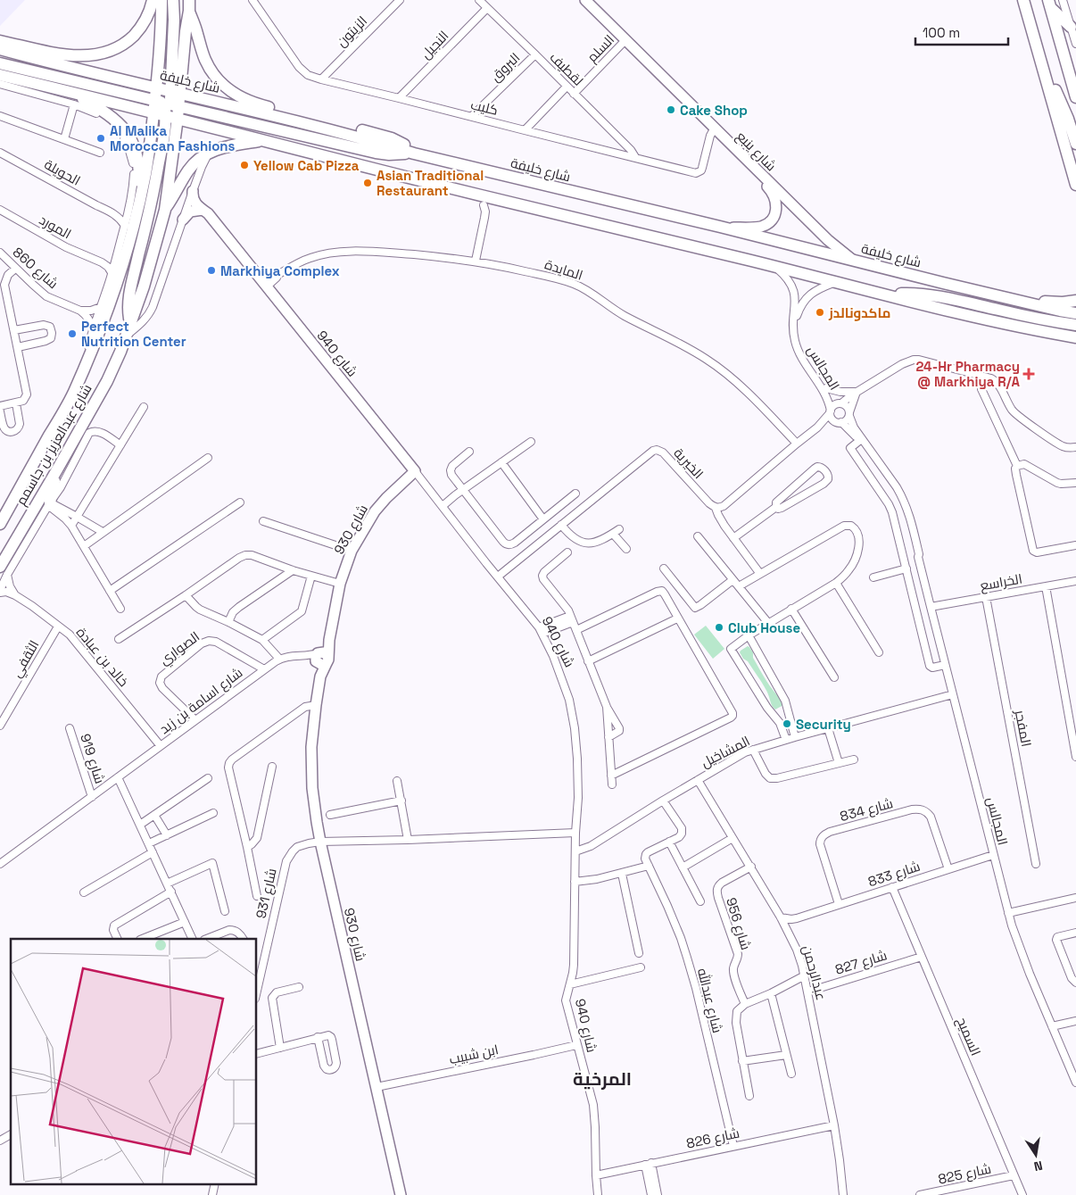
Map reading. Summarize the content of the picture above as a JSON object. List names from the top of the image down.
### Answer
{
  "streets": {
    "main road": ["شارع خليفة", "شارع عبدالعزيز بن جاسمم"],
    "street": [
      "الزيتون",
      "النجيل",
      "السلم",
      "البروق",
      "لقطيف",
      "كليب",
      "شارع ينبع",
      "الحويلة",
      "المورد",
      "شارع 860",
      "المايدة",
      "شارع 940",
      "المجالس",
      "الخيرية",
      "شارع 930",
      "الخراسع",
      "الصواري",
      "خالد بن عبادة",
      "الثقفي",
      "شارع اسامة بن زيد",
      "المفجر",
      "المشاخيل",
      "شارع 919",
      "شارع 834",
      "شارع 833",
      "شارع 931",
      "شارع 956",
      "شارع 827",
      "عبدالرحمن",
      "شارع عبدالله",
      "السميح",
      "ابن شبيب",
      "شارع 826",
      "شارع 825"
    ]
  },
  "crossings": [
    ["الزيتون", "كليب"],
    ["النجيل", "لقطيف"],
    ["النجيل", "كليب"],
    ["السلم", "لقطيف"],
    ["السلم", "شارع ينبع"],
    ["البروق", "لقطيف"],
    ["البروق", "كليب"],
    ["لقطيف", "كليب"],
    ["شارع خليفة", "شارع ينبع"],
    ["شارع خليفة", "المجالس"],
    ["شارع خليفة", "شارع عبدالعزيز بن جاسمم"],
    ["كليب", "شارع ينبع"],
    ["الحويلة", "شارع عبدالعزيز بن جاسمم"],
    ["المورد", "شارع عبدالعزيز بن جاسمم"],
    ["المايدة", "شارع 940"],
    ["شارع 940", "شارع عبدالعزيز بن جاسمم"],
    ["شارع 940", "الخيرية"],
    ["شارع 940", "شارع 930"],
    ["شارع 940", "المشاخيل"],
    ["شارع 940", "شارع 931"],
    ["شارع 940", "ابن شبيب"],
    ["شارع 940", "شارع 826"],
    ["المجالس", "الخراسع"],
    ["المجالس", "المشاخيل"],
    ["المجالس", "شارع 833"],
    ["شارع عبدالعزيز بن جاسمم", "خالد بن عبادة"],
    ["شارع 930", "شارع اسامة بن زيد"],
    ["شارع 930", "شارع 931"],
    ["شارع 930", "ابن شبيب"],
    ["الخراسع", "المفجر"],
    ["الصواري", "شارع اسامة بن زيد"],
    ["خالد بن عبادة", "الثقفي"],
    ["خالد بن عبادة", "شارع اسامة بن زيد"],
    ["شارع اسامة بن زيد", "شارع 919"],
    ["المشاخيل", "عبدالرحمن"],
    ["شارع 834", "شارع 833"],
    ["شارع 833", "عبدالرحمن"],
    ["شارع 833", "السميح"],
    ["شارع 956", "عبدالرحمن"],
    ["شارع 827", "عبدالرحمن"],
    ["شارع 827", "السميح"],
    ["عبدالرحمن", "شارع 826"],
    ["شارع عبدالله", "شارع 826"],
    ["السميح", "شارع 825"]
  ],
  "districts": ["المرخية"],
  "places": {
    "other": [
      "Cake Shop",
      "Al Malika Moroccan Fashions",
      "Yellow Cab Pizza",
      "Asian Traditional Restaurant",
      "Markhiya Complex",
      "ماكدونالدز",
      "Perfect Nutrition Center",
      "Club House",
      "Security"
    ],
    "health": ["24-Hr Pharmacy @ Markhiya R/A"]
  },
  "scale_bar": "100 m",
  "north": "bottom"
}
